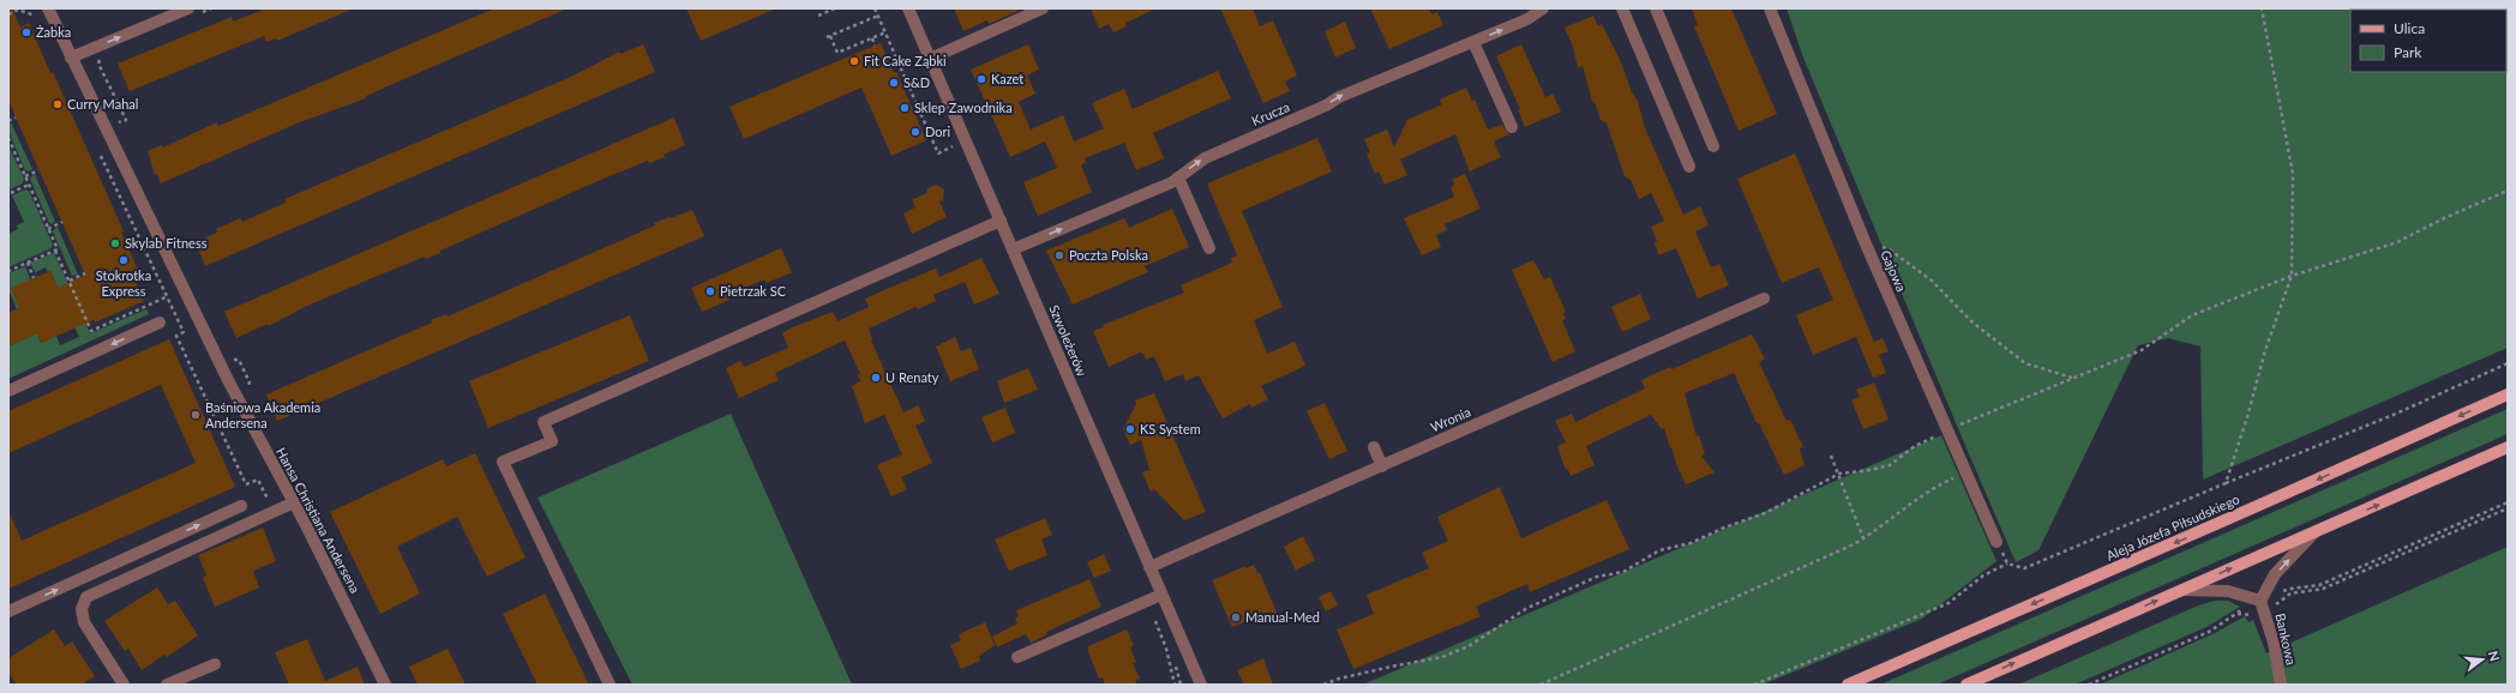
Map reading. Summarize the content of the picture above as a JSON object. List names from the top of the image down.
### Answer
{
  "streets": {
    "main road": ["Aleja Józefa Piłsudskiego"],
    "street": [
      "Krucza",
      "Gajowa",
      "Szwoleżerów",
      "Wronia",
      "Hansa Christiana Andersena",
      "Bankowa"
    ]
  },
  "crossings": [
    ["Krucza", "Szwoleżerów"],
    ["Szwoleżerów", "Wronia"]
  ],
  "one_way": ["Krucza", "Bankowa"],
  "places": [
    "Żabka",
    "Fit Cake Ząbki",
    "Kazet",
    "S&D",
    "Curry Mahal",
    "Sklep Zawodnika",
    "Dori",
    "Skylab Fitness",
    "Poczta Polska",
    "Stokrotka Express",
    "Pietrzak SC",
    "U Renaty",
    "Baśniowa Akademia Andersena",
    "KS System",
    "Manual-Med"
  ],
  "legend": ["Ulica", "Park"],
  "north": "right"
}
